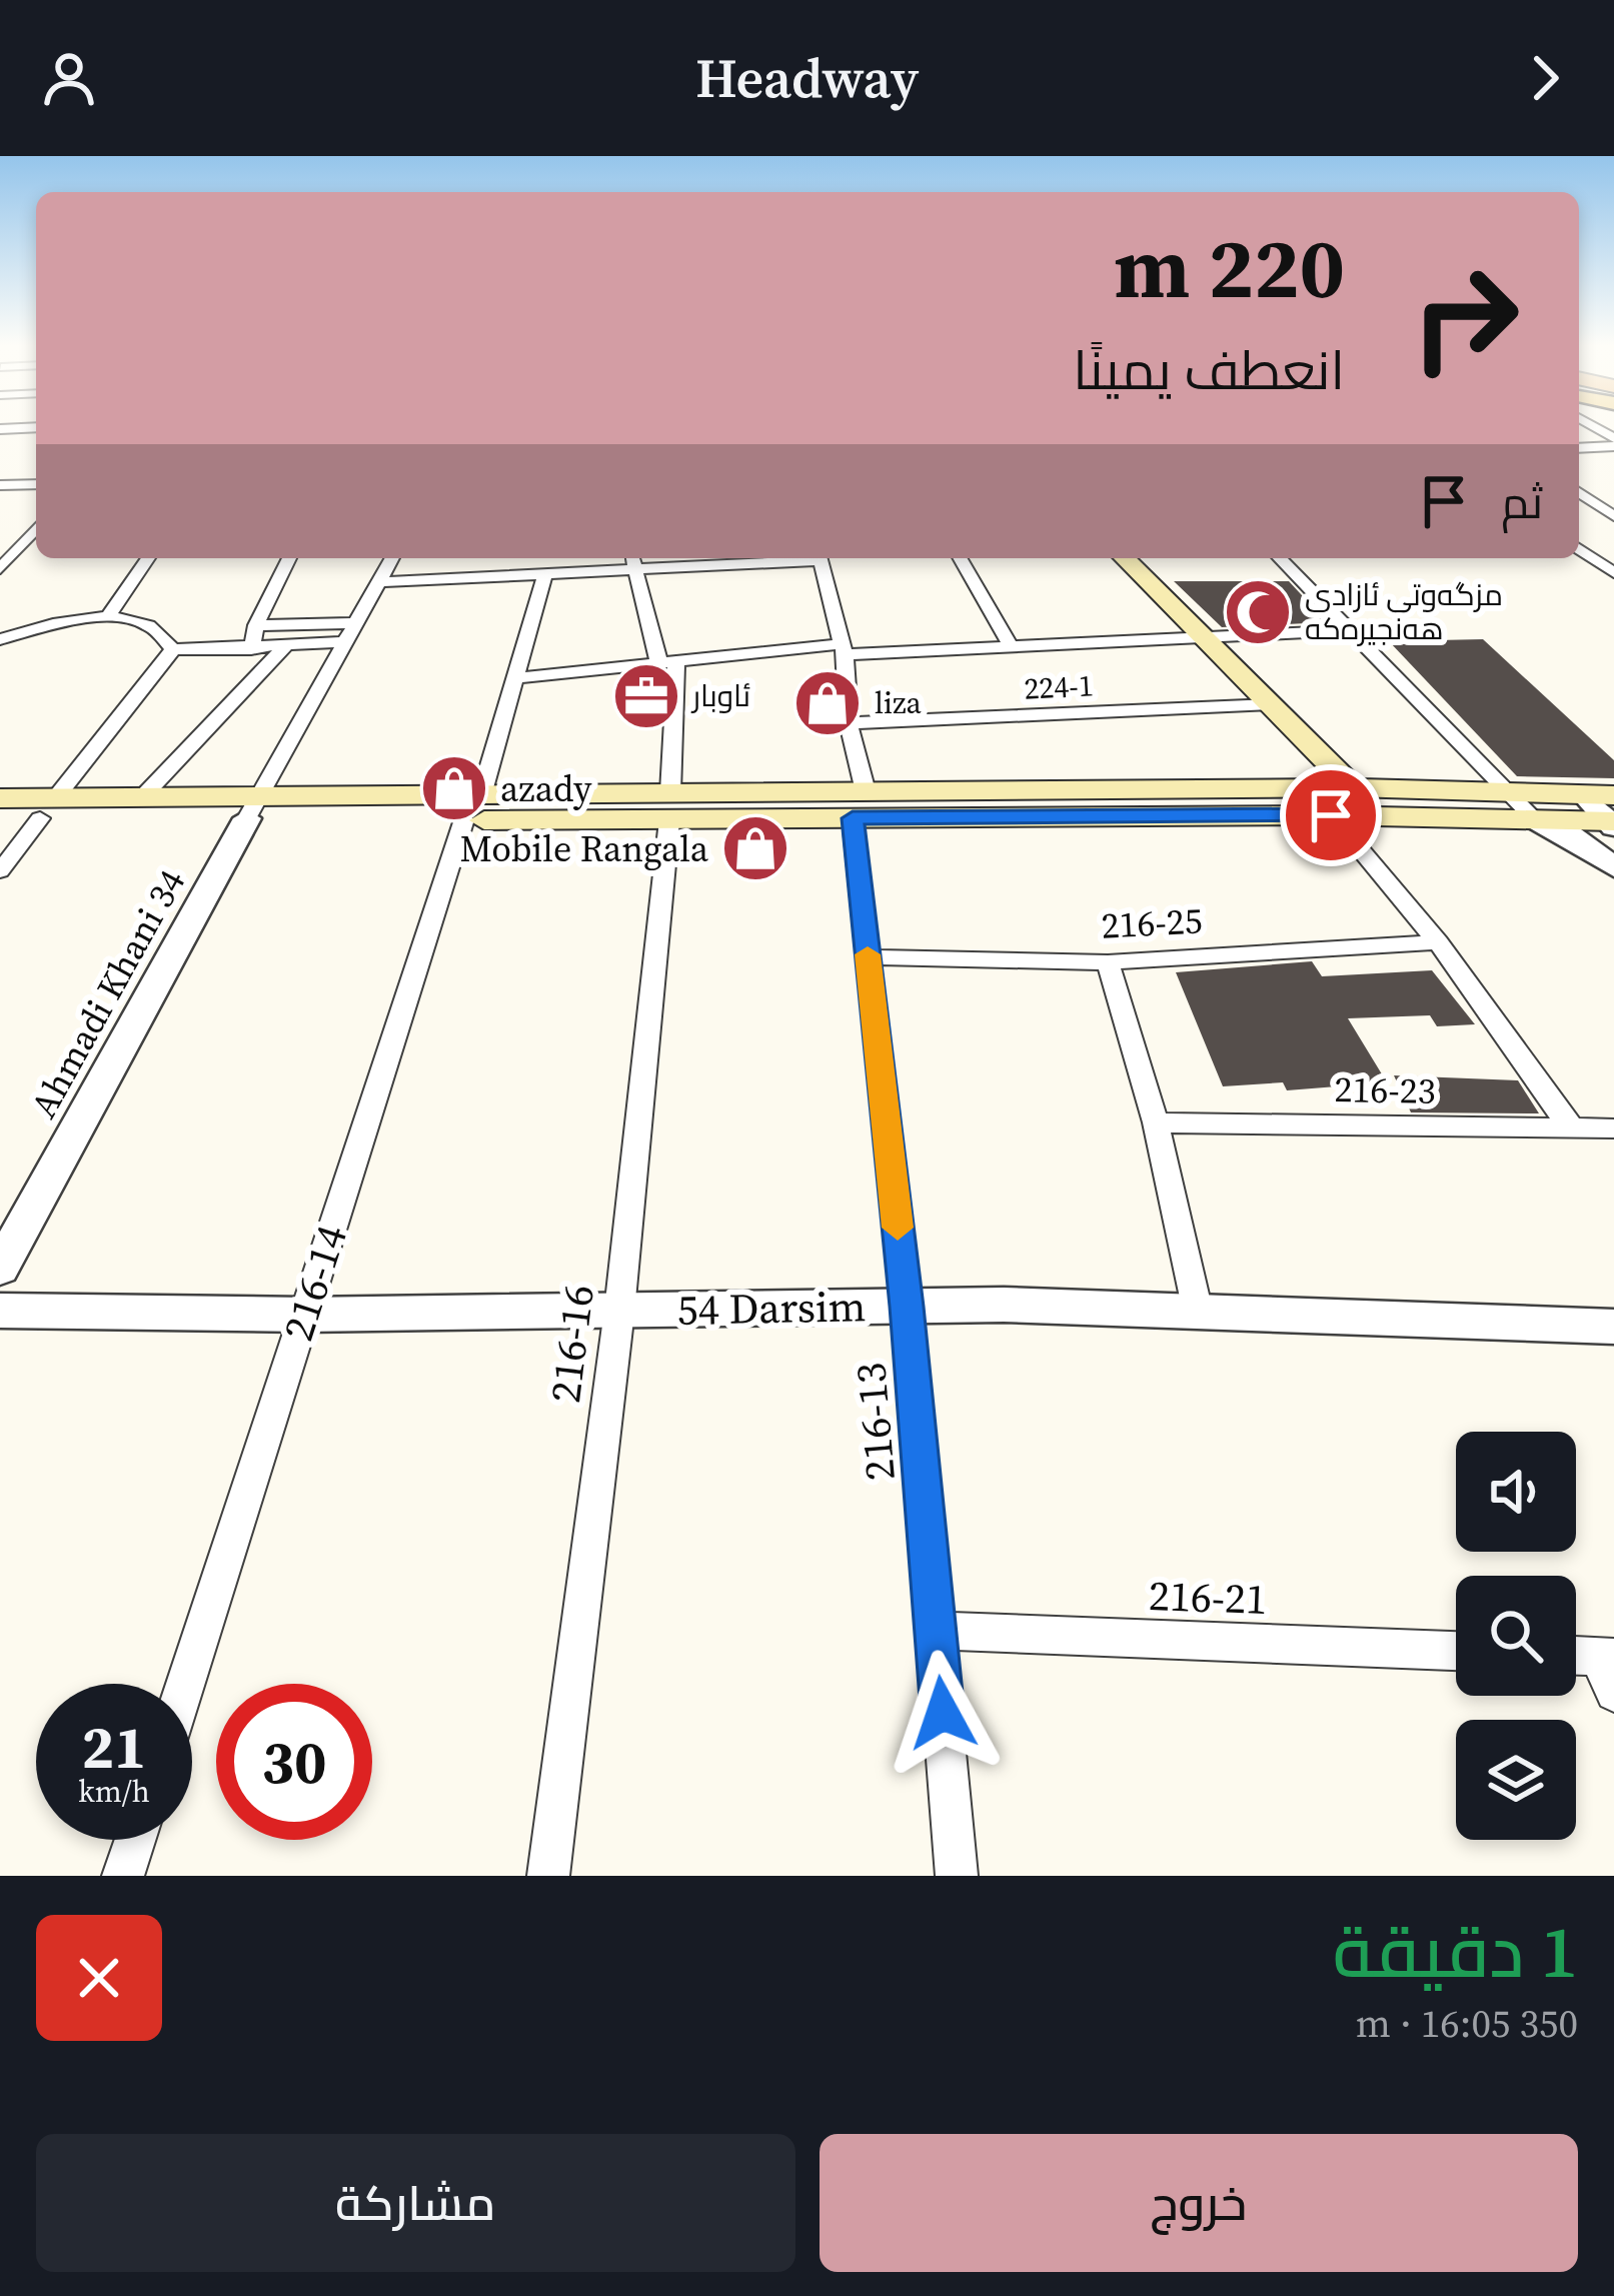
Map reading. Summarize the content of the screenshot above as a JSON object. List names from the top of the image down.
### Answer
{
  "streets": {
    "street": [
      "224-1",
      "216-25",
      "Ahmadi Khani 34",
      "216-23",
      "216-14",
      "54 Darsim",
      "216-16",
      "216-13",
      "216-21"
    ]
  },
  "crossings": [
    ["224-1", "216-13"],
    ["216-25", "216-13"],
    ["216-14", "54 Darsim"],
    ["54 Darsim", "216-16"],
    ["54 Darsim", "216-13"],
    ["216-13", "216-21"]
  ],
  "places": {
    "mosque": ["مزگه‌وتی ئازادی هه‌نجیره‌که"],
    "office": ["ئاوبار"],
    "shop": ["liza", "azady", "Mobile Rangala"]
  },
  "page": {
    "header": "Headway",
    "turn": ["220 m", "انعطف يمينًا"],
    "then": "ثم",
    "speed": "21 km/h",
    "limit": "30",
    "heading": ["1 دقيقة", "350 m · 16:05"],
    "buttons": ["خروج", "مشاركة"]
  }
}
